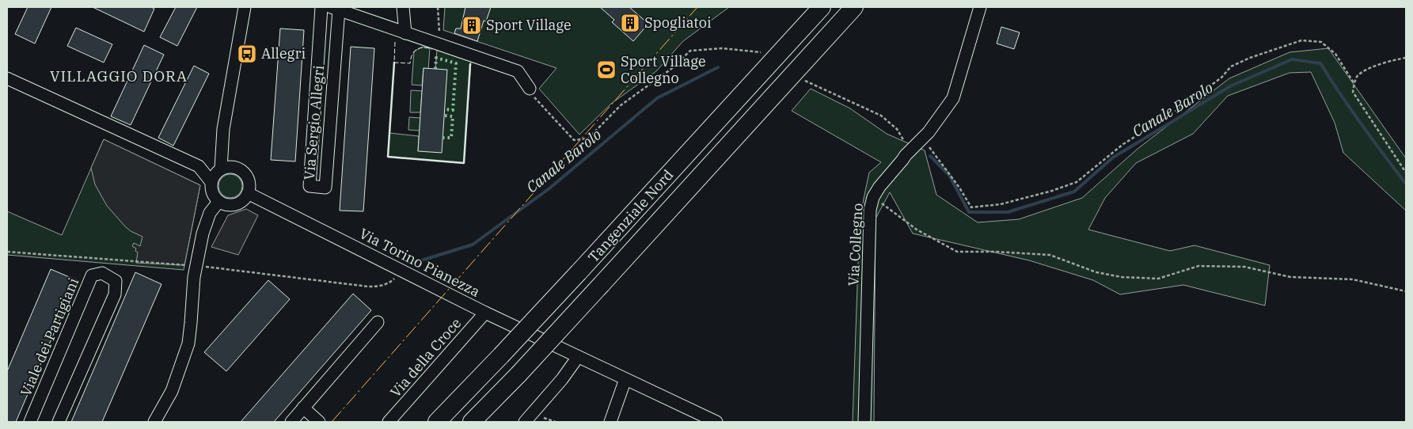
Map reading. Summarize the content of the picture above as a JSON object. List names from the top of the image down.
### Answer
{
  "streets": {
    "highway": ["Tangenziale Nord"],
    "street": [
      "Via Sergio Allegri",
      "Via Collegno",
      "Via Torino Pianezza",
      "Viale dei Partigiani",
      "Via della Croce"
    ]
  },
  "crossings": [
    ["Via Torino Pianezza", "Via della Croce"]
  ],
  "districts": ["VILLAGGIO DORA"],
  "water": ["Canale Barolo"],
  "places": {
    "building": ["Spogliatoi", "Sport Village"],
    "bus stop": ["Allegri"],
    "sports": ["Sport Village Collegno"]
  }
}
